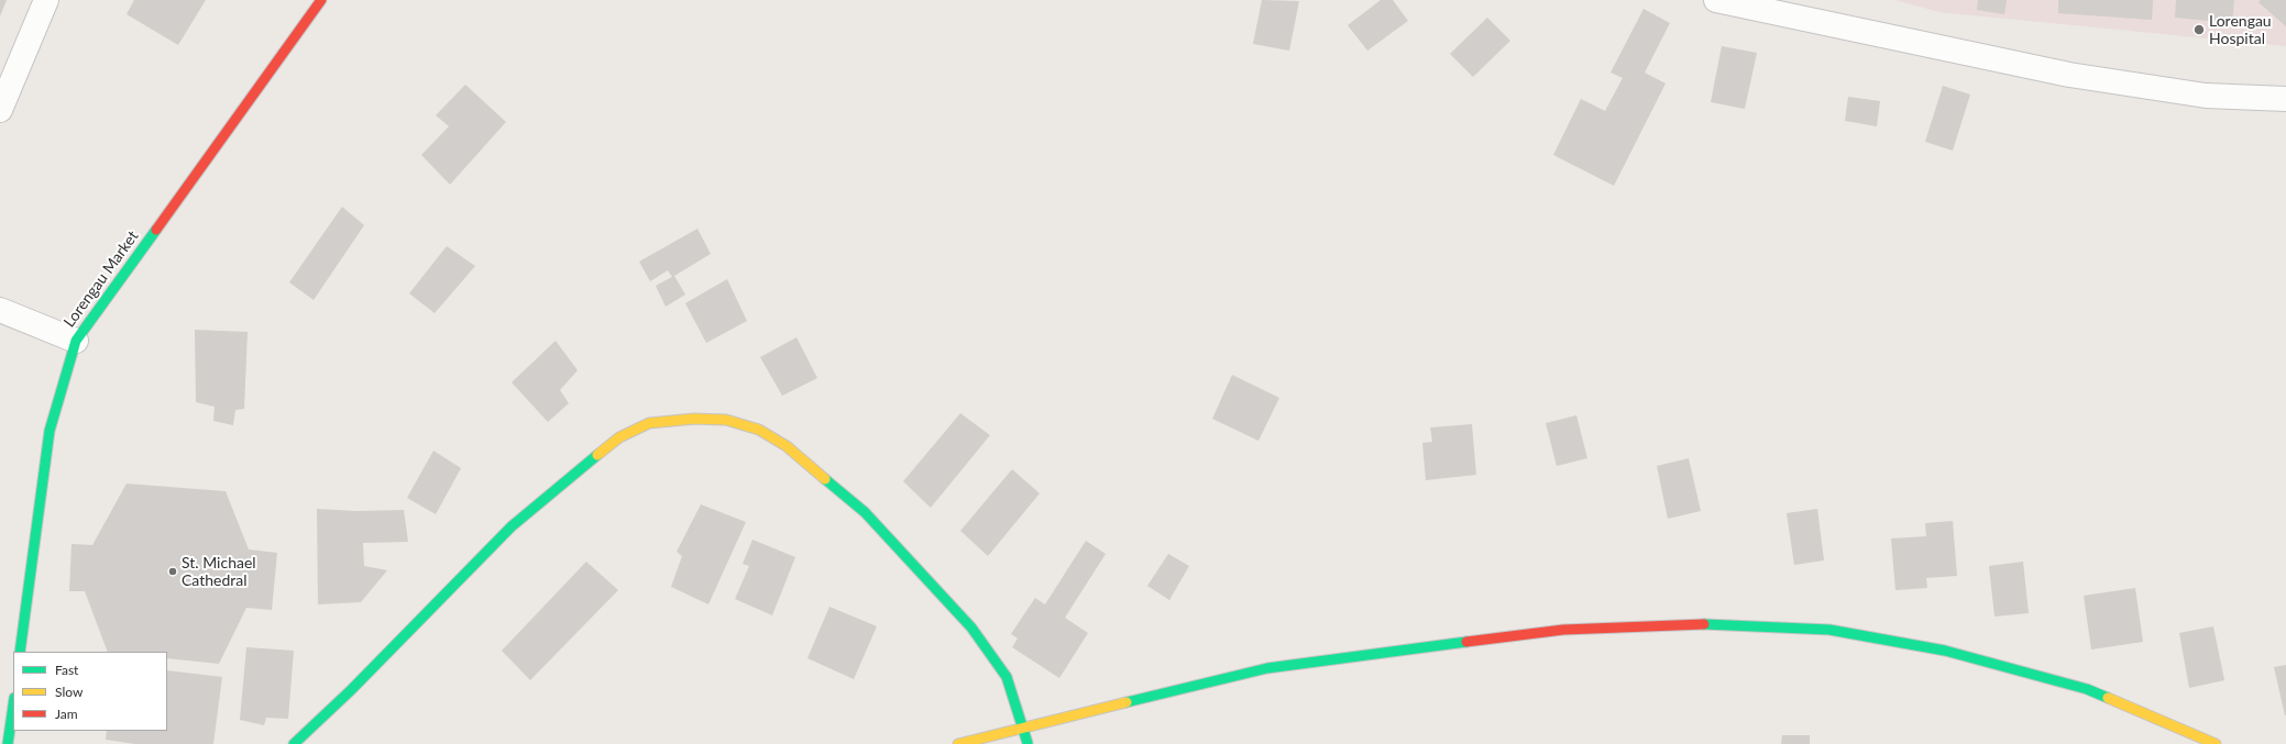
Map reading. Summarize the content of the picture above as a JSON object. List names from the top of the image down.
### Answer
{
  "streets": {
    "street": ["Lorengau Market"]
  },
  "places": ["Lorengau Hospital", "St. Michael Cathedral"],
  "legend": ["Fast", "Slow", "Jam"]
}
